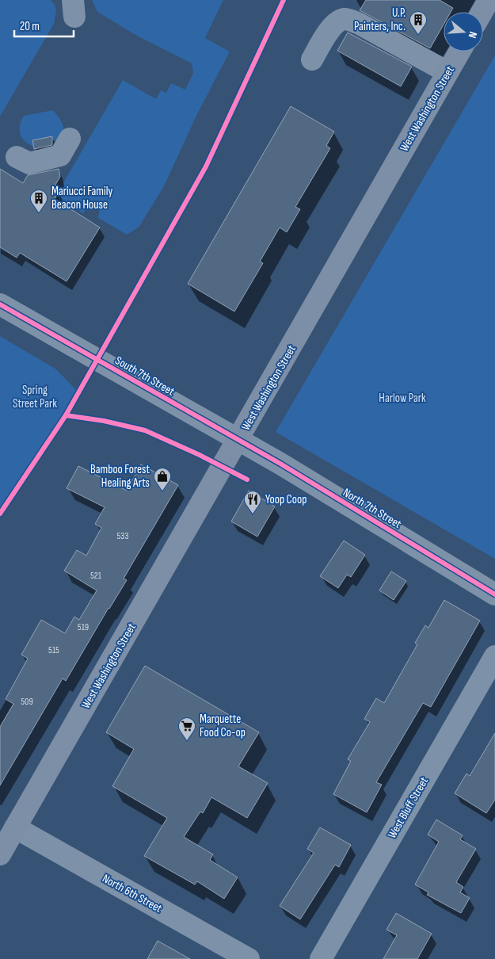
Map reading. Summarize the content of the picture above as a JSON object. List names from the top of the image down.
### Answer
{
  "streets": {
    "main road": ["West Washington Street"],
    "street": [
      "South 7th Street",
      "North 7th Street",
      "West Bluff Street",
      "North 6th Street"
    ]
  },
  "crossings": [
    ["West Washington Street", "South 7th Street"],
    ["West Washington Street", "North 7th Street"],
    ["West Washington Street", "North 6th Street"],
    ["South 7th Street", "North 7th Street"]
  ],
  "parks": ["Spring Street Park", "Harlow Park"],
  "places": {
    "building": ["U.P. Painters, Inc.", "Mariucci Family Beacon House"],
    "shop": ["Bamboo Forest Healing Arts"],
    "restaurant": ["Yoop Coop"],
    "supermarket": ["Marquette Food Co-op"]
  },
  "house_numbers": [
    "533",
    "521",
    "519",
    "515",
    "509"
  ],
  "scale_bar": "20 m",
  "north": "right"
}
